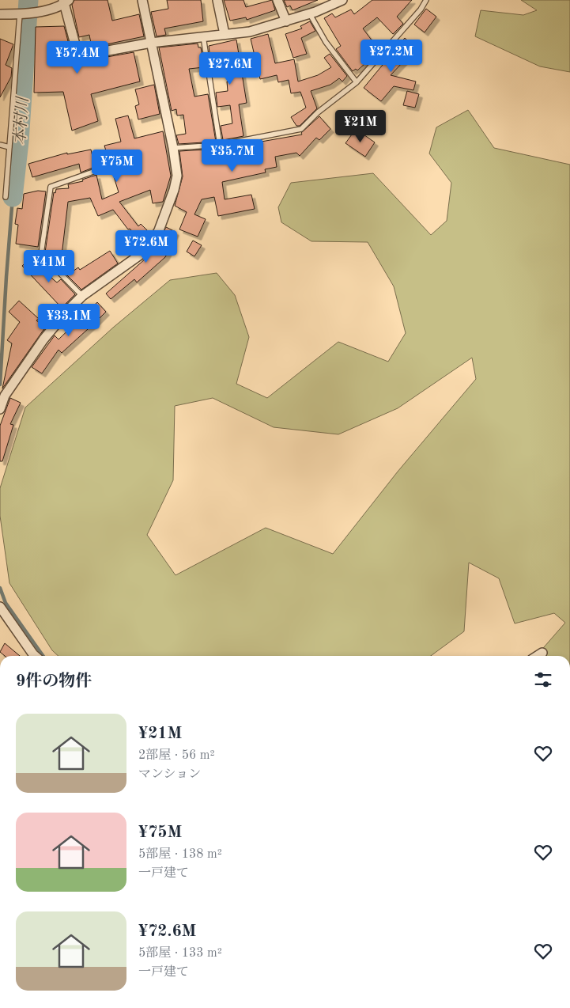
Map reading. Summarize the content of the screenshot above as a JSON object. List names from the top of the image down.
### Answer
{
  "water": ["本村川"],
  "page": {
    "price": [
      "¥27.2M",
      "¥57.4M",
      "¥27.6M",
      "¥21M",
      "¥35.7M",
      "¥75M",
      "¥72.6M",
      "¥41M",
      "¥33.1M"
    ],
    "heading": "9件の物件",
    "list": [
      {
        "name": "¥21M",
        "note": "2部屋 · 56 m² · マンション"
      },
      {
        "name": "¥75M",
        "note": "5部屋 · 138 m² · 一戸建て"
      },
      {
        "name": "¥72.6M",
        "note": "5部屋 · 133 m² · 一戸建て"
      }
    ]
  }
}
